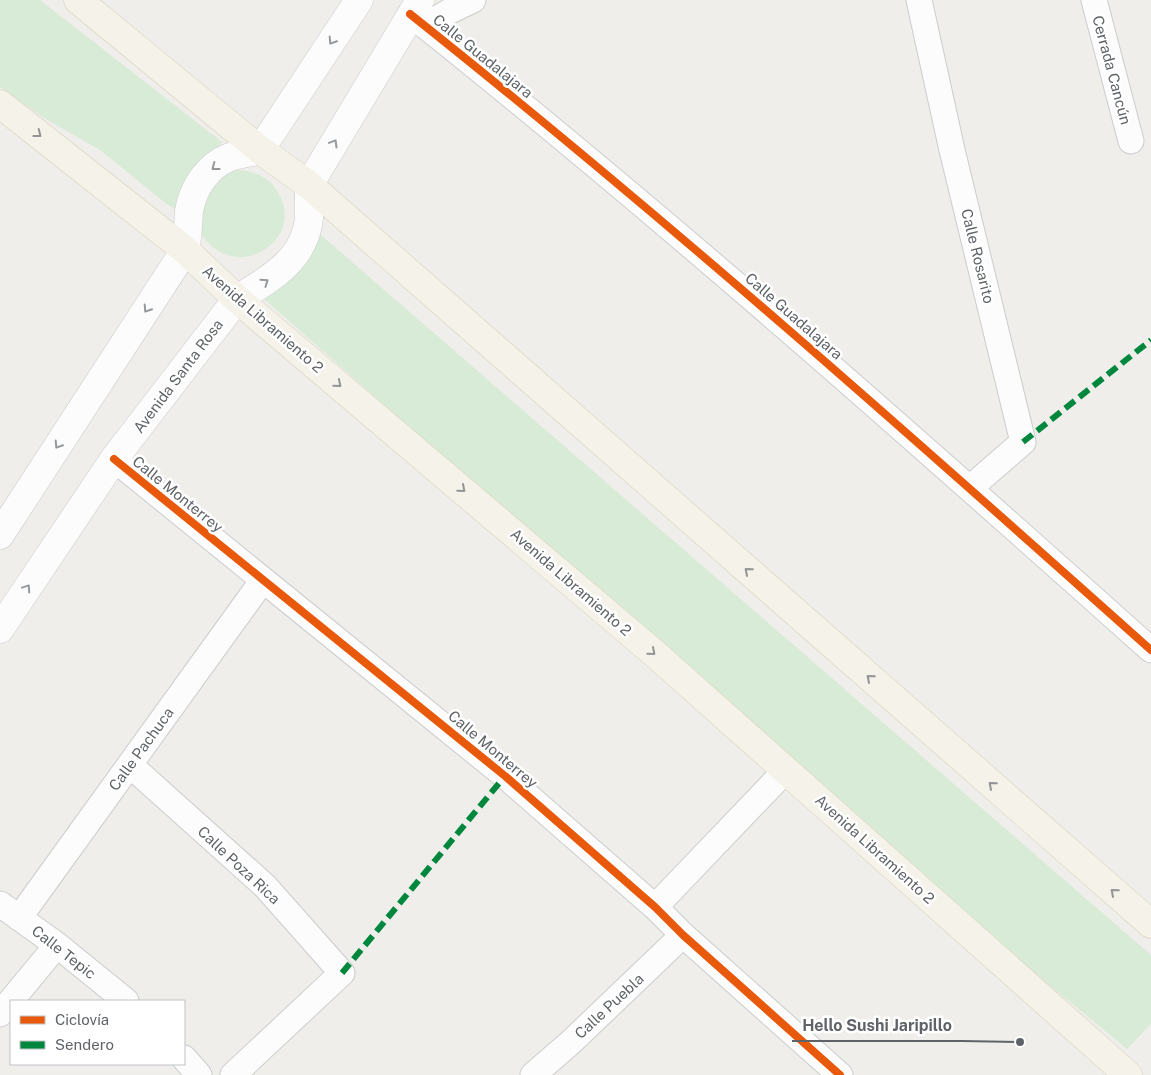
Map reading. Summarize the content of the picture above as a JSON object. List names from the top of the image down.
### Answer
{
  "streets": {
    "main road": ["Avenida Libramiento 2", "Avenida Santa Rosa"],
    "street": [
      "Calle Guadalajara",
      "Cerrada Cancún",
      "Calle Rosarito",
      "Calle Monterrey",
      "Calle Pachuca",
      "Calle Poza Rica",
      "Calle Tepic",
      "Calle Puebla"
    ]
  },
  "crossings": [
    ["Calle Guadalajara", "Calle Rosarito"],
    ["Avenida Libramiento 2", "Avenida Santa Rosa"],
    ["Avenida Santa Rosa", "Calle Monterrey"],
    ["Calle Monterrey", "Calle Pachuca"],
    ["Calle Monterrey", "Calle Puebla"],
    ["Calle Pachuca", "Calle Poza Rica"],
    ["Calle Pachuca", "Calle Tepic"]
  ],
  "places": ["Hello Sushi Jaripillo"],
  "legend": ["Ciclovía", "Sendero"]
}
